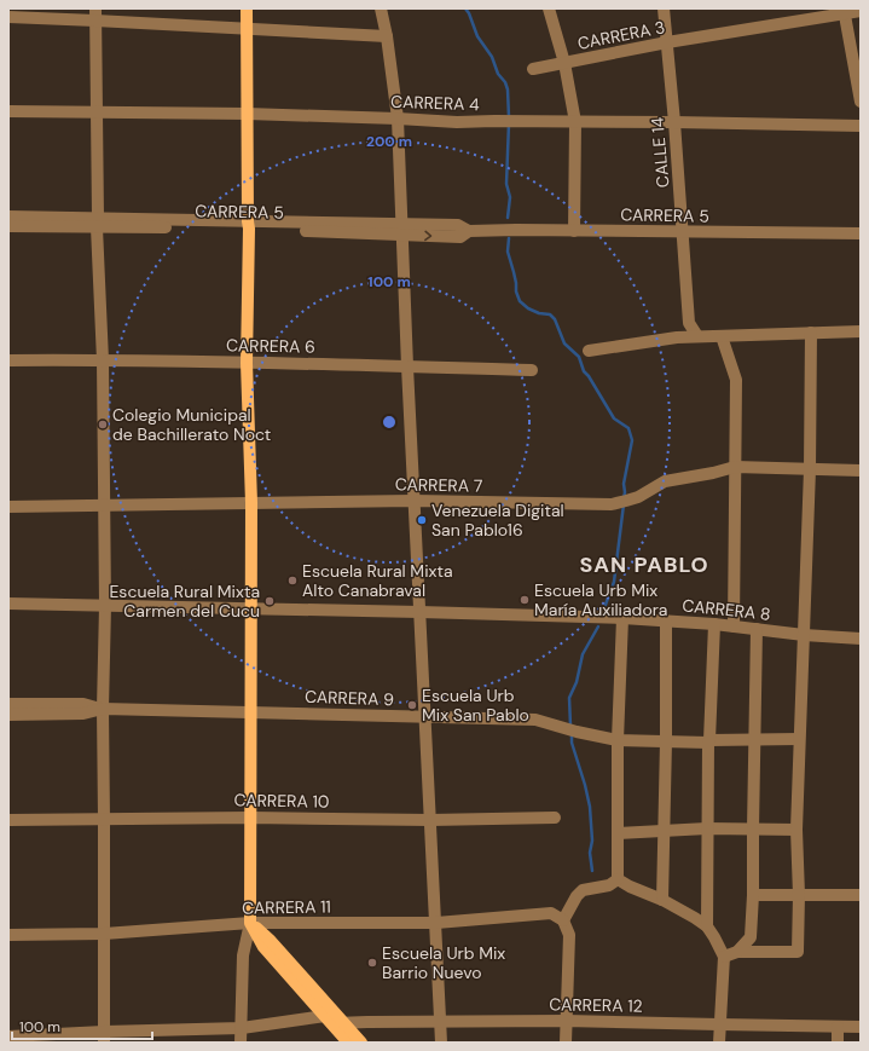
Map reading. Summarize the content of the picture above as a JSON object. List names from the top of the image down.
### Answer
{
  "streets": {
    "street": [
      "CARRERA 3",
      "CARRERA 4",
      "CALLE 14",
      "CARRERA 5",
      "CARRERA 6",
      "CARRERA 7",
      "CARRERA 8",
      "CARRERA 9",
      "CARRERA 10",
      "CARRERA 11",
      "CARRERA 12"
    ]
  },
  "crossings": [
    ["CARRERA 3", "CALLE 14"],
    ["CARRERA 4", "CALLE 14"],
    ["CALLE 14", "CARRERA 5"]
  ],
  "districts": ["SAN PABLO"],
  "places": [
    "Colegio Municipal de Bachillerato Noct",
    "Venezuela Digital San Pablo16",
    "Escuela Rural Mixta Alto Canabraval",
    "Escuela Urb Mix María Auxiliadora",
    "Escuela Rural Mixta Carmen del Cucu",
    "Escuela Urb Mix San Pablo",
    "Escuela Urb Mix Barrio Nuevo"
  ],
  "scale_bar": "100 m",
  "rings": ["200 m", "100 m"]
}
